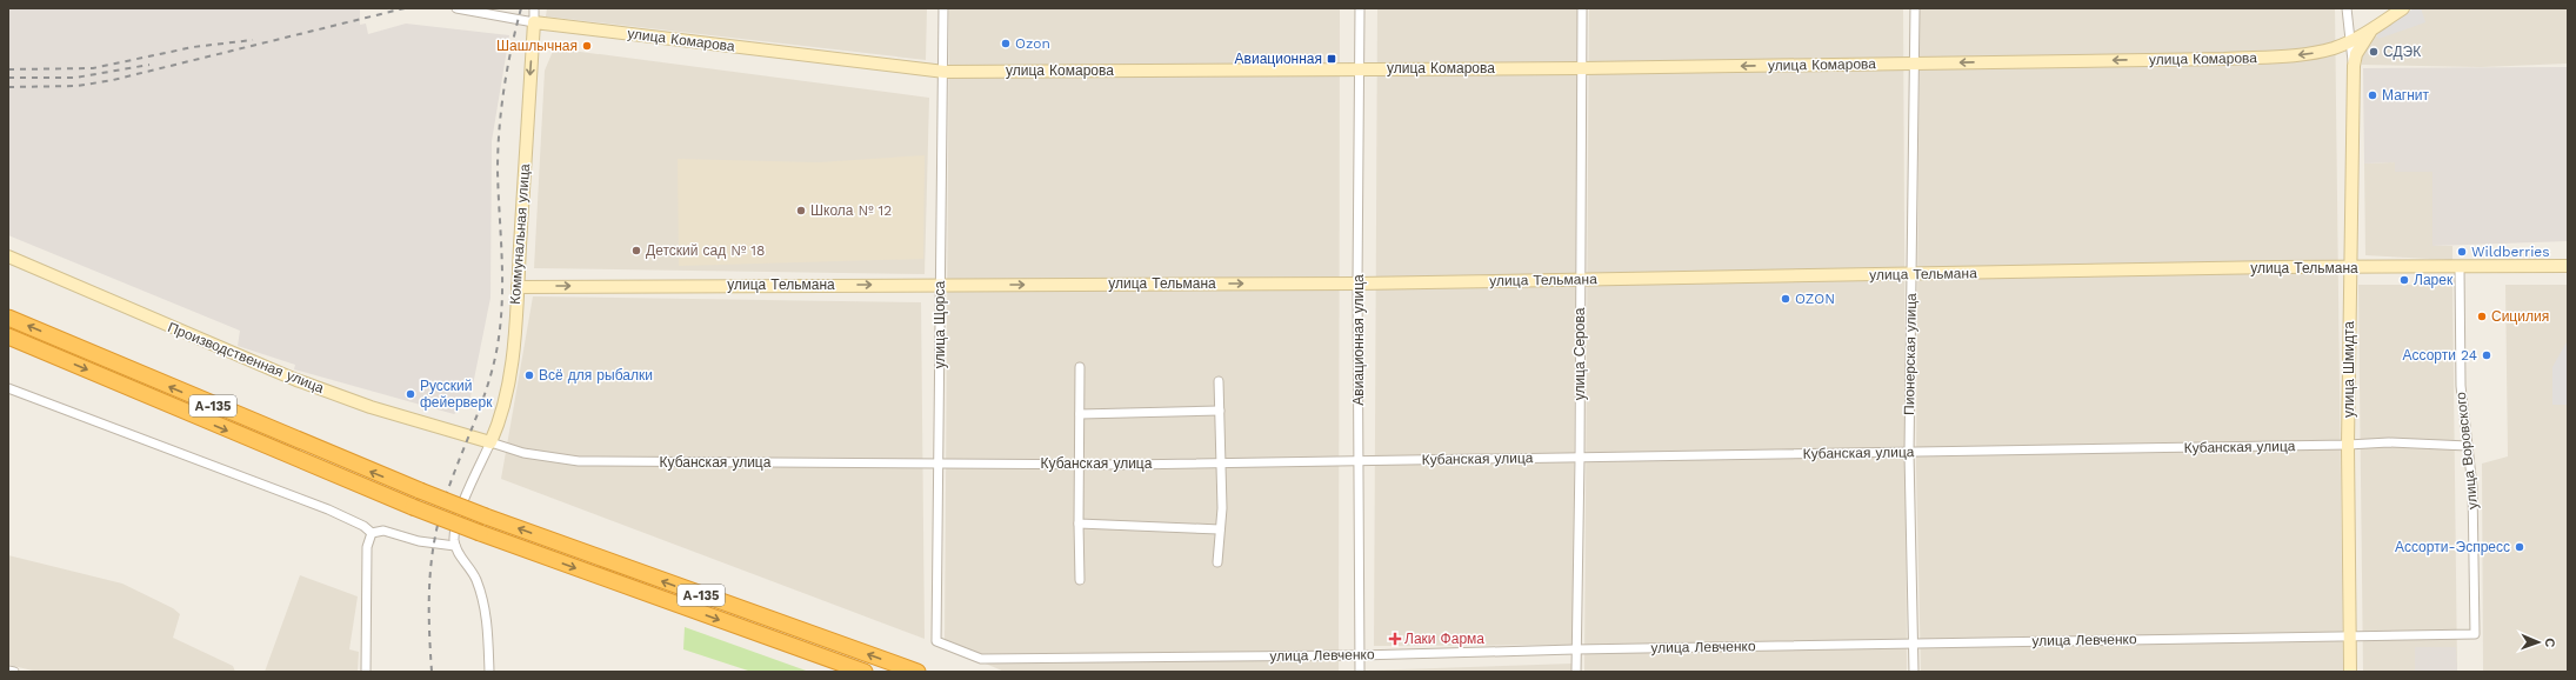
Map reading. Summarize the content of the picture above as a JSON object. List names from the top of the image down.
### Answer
{
  "streets": {
    "highway": ["А-135"],
    "street": [
      "улица Комарова",
      "Коммунальная улица",
      "улица Тельмана",
      "улица Щорса",
      "Авиационная улица",
      "улица Серова",
      "Пионерская улица",
      "Производственная улица",
      "улица Шмидта",
      "Кубанская улица",
      "улица Воровского",
      "улица Левченко"
    ]
  },
  "crossings": [
    ["улица Комарова", "Коммунальная улица"],
    ["улица Комарова", "улица Щорса"],
    ["улица Комарова", "Авиационная улица"],
    ["улица Комарова", "улица Серова"],
    ["улица Комарова", "Пионерская улица"],
    ["улица Комарова", "улица Шмидта"],
    ["Коммунальная улица", "улица Тельмана"],
    ["Коммунальная улица", "Производственная улица"],
    ["Коммунальная улица", "Кубанская улица"],
    ["улица Тельмана", "улица Щорса"],
    ["улица Тельмана", "Авиационная улица"],
    ["улица Тельмана", "улица Серова"],
    ["улица Тельмана", "Пионерская улица"],
    ["улица Тельмана", "улица Шмидта"],
    ["улица Тельмана", "улица Воровского"],
    ["улица Щорса", "Кубанская улица"],
    ["улица Щорса", "улица Левченко"],
    ["Авиационная улица", "Кубанская улица"],
    ["Авиационная улица", "улица Левченко"],
    ["улица Серова", "Кубанская улица"],
    ["улица Серова", "улица Левченко"],
    ["Пионерская улица", "Кубанская улица"],
    ["Пионерская улица", "улица Левченко"],
    ["Производственная улица", "Кубанская улица"],
    ["улица Шмидта", "Кубанская улица"],
    ["улица Шмидта", "улица Левченко"],
    ["Кубанская улица", "улица Воровского"],
    ["улица Воровского", "улица Левченко"]
  ],
  "one_way": ["улица Комарова", "Коммунальная улица", "улица Тельмана"],
  "places": {
    "other": [
      "Ozon",
      "Шашлычная",
      "СДЭК",
      "Магнит",
      "Школа № 12",
      "Детский сад № 18",
      "Wildberries",
      "Ларек",
      "OZON",
      "Сицилия",
      "Ассорти 24",
      "Всё для рыбалки",
      "Русский фейерверк",
      "Ассорти-Эспресс"
    ],
    "transit": ["Авиационная"],
    "health": ["Лаки Фарма"]
  },
  "north": "right"
}
